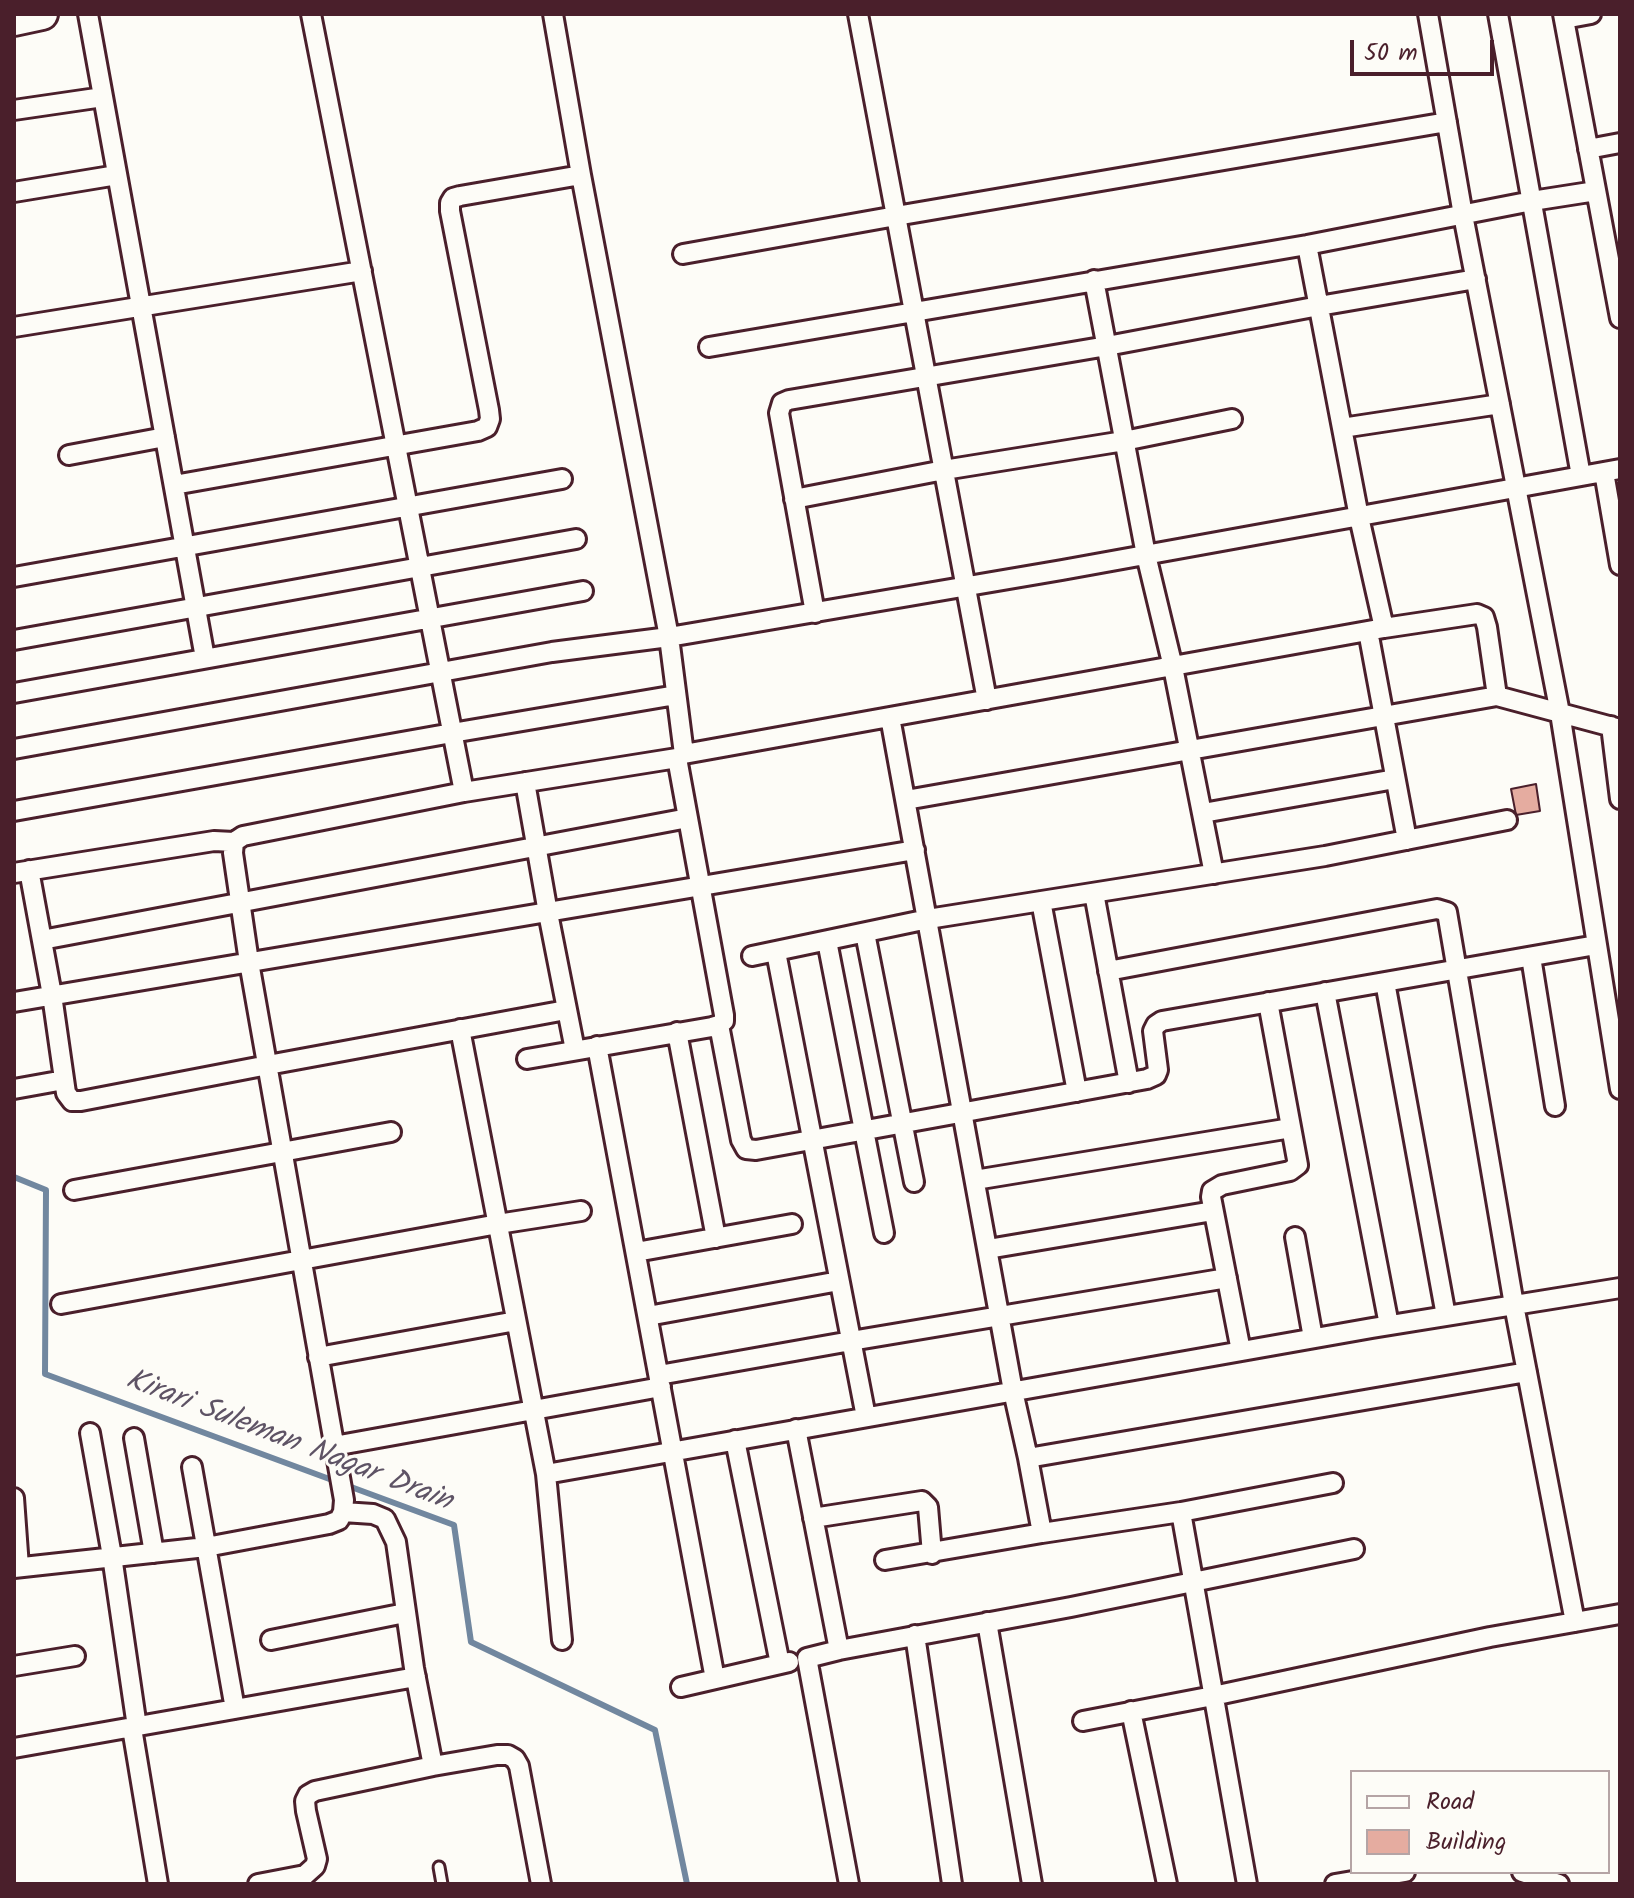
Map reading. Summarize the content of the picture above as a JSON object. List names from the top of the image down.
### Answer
{
  "water": ["Kirari Suleman Nagar Drain"],
  "legend": ["Road", "Building"],
  "scale_bar": "50 m"
}
